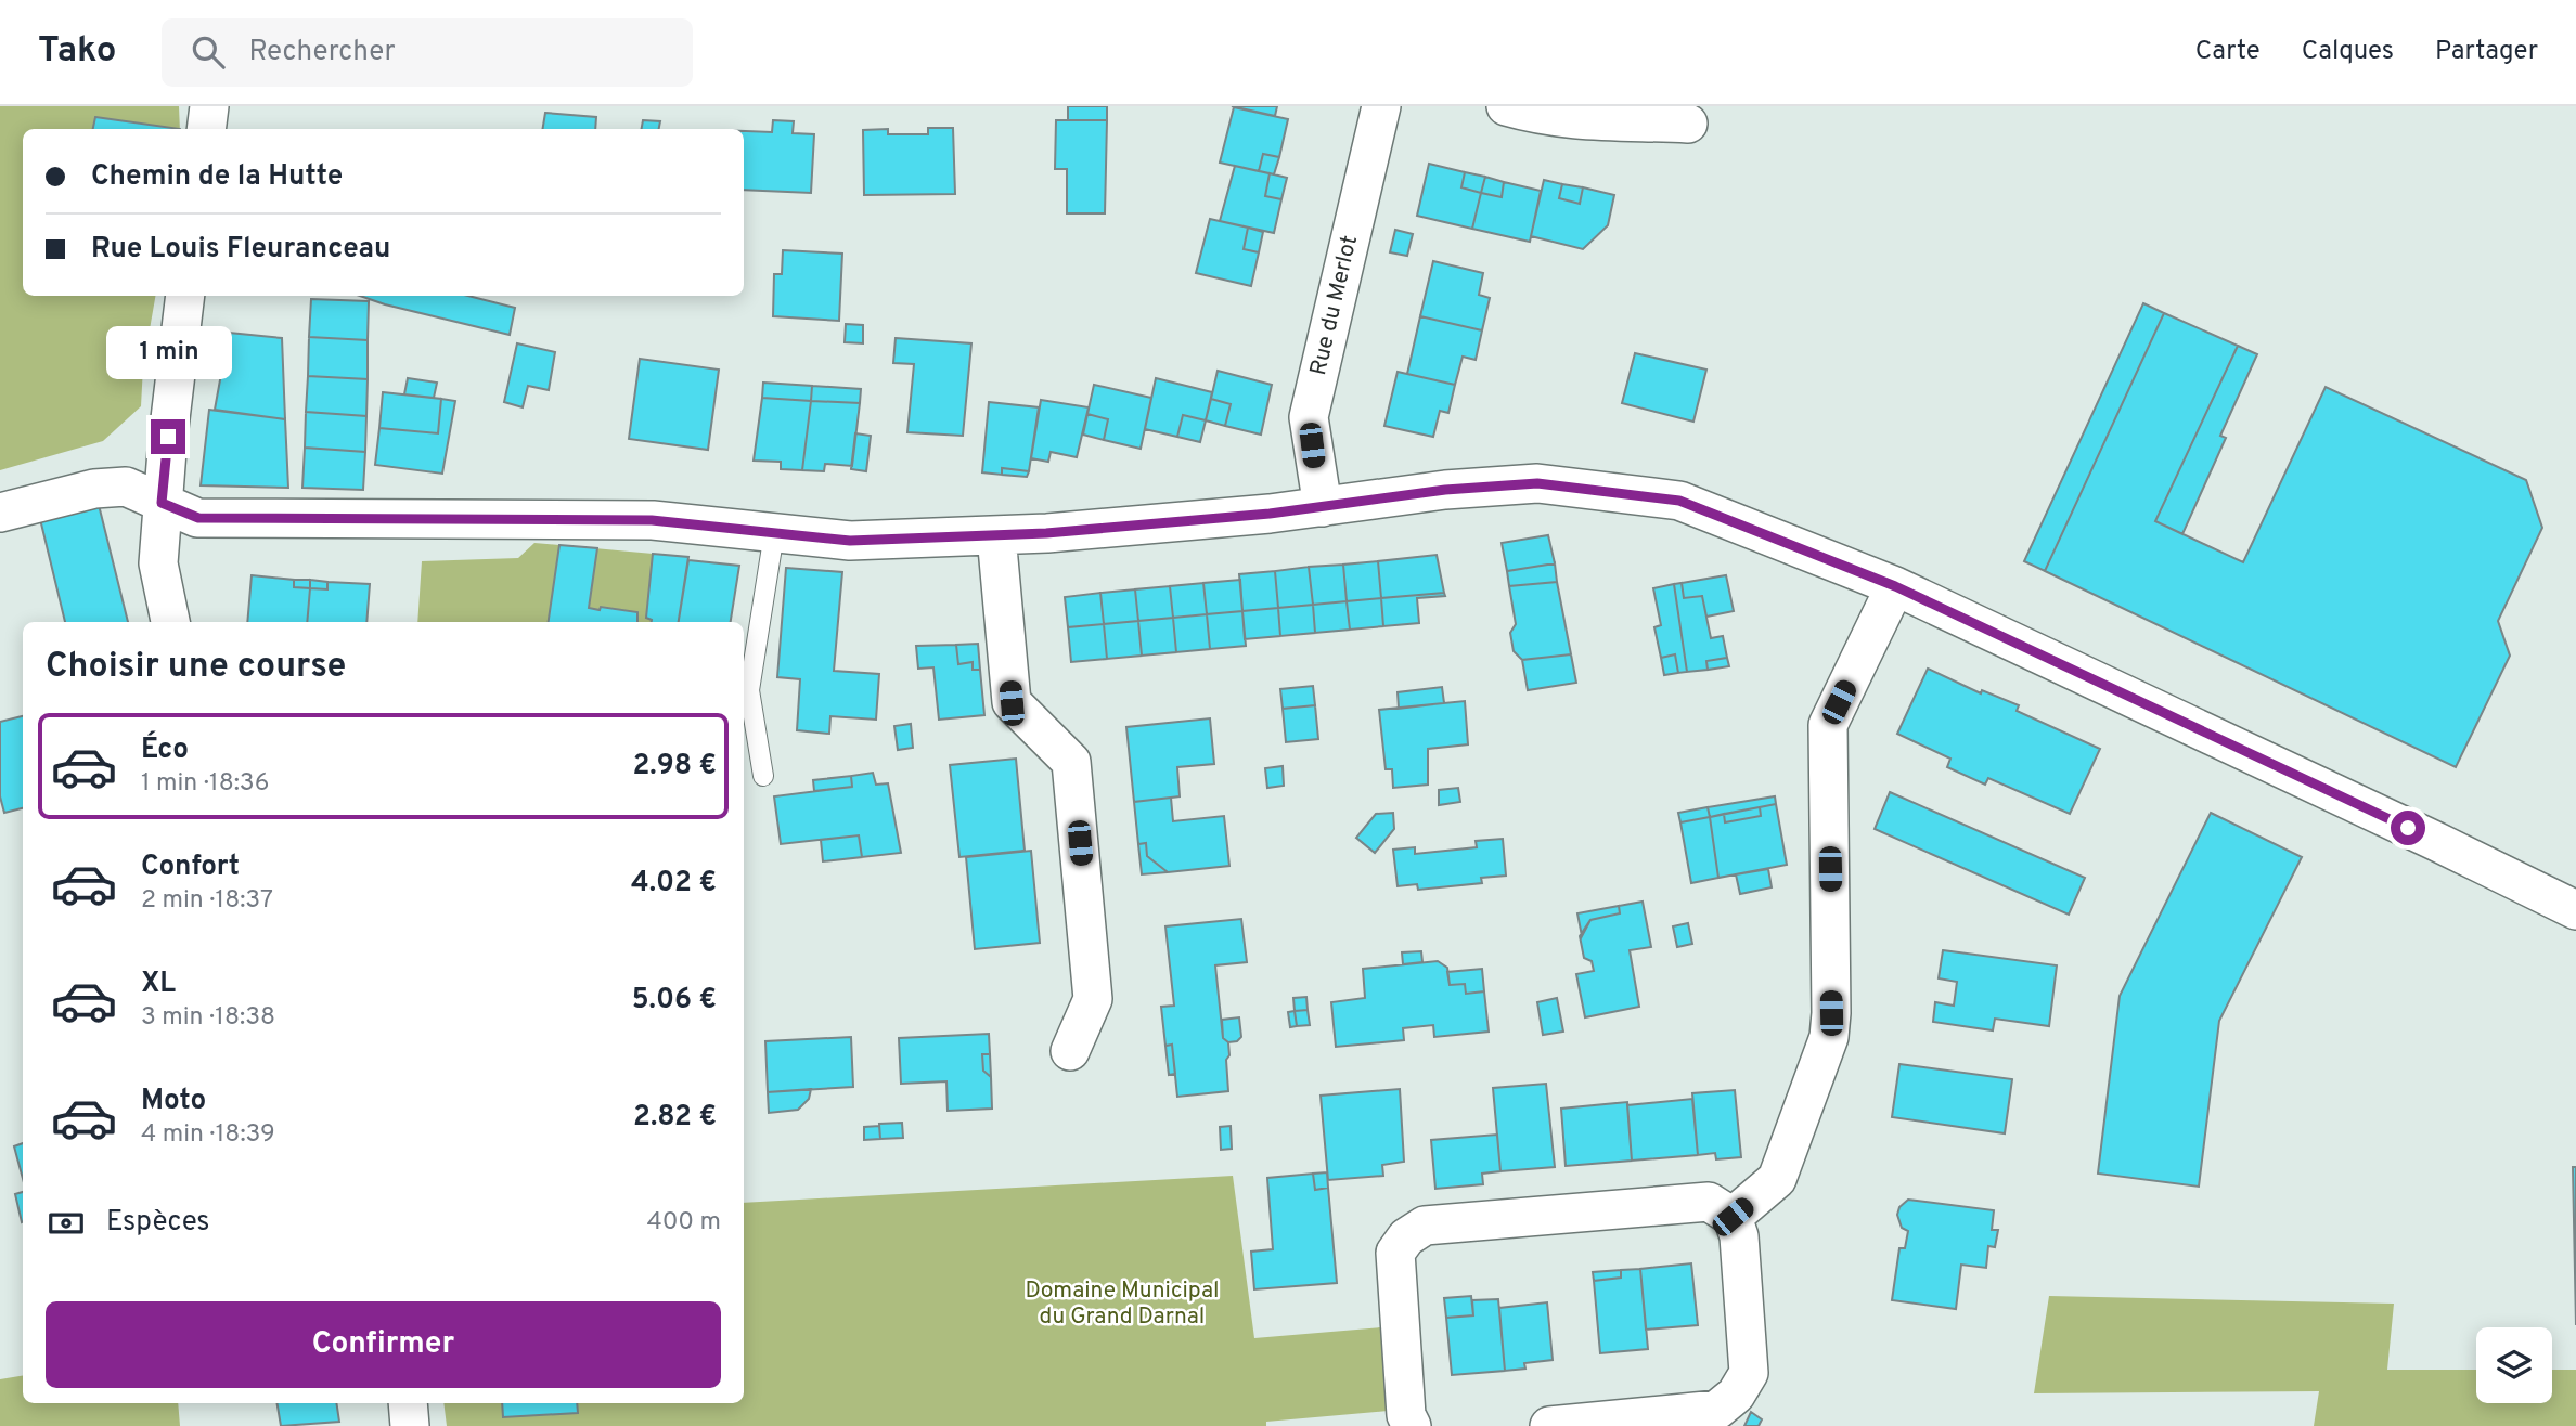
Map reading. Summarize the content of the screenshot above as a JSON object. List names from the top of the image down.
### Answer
{
  "streets": {
    "street": ["Rue du Merlot"]
  },
  "parks": ["Domaine Municipal du Grand Darnal"],
  "page": {
    "header": "Tako",
    "search": "Rechercher",
    "nav": ["Carte", "Calques", "Partager"],
    "banner": ["Chemin de la Hutte", "Rue Louis Fleuranceau"],
    "bubble": "1 min",
    "heading": "Choisir une course",
    "list": [
      {
        "name": "Éco",
        "note": "1 min · 18:36",
        "value": "2.98 €"
      },
      {
        "name": "Confort",
        "note": "2 min · 18:37",
        "value": "4.02 €"
      },
      {
        "name": "XL",
        "note": "3 min · 18:38",
        "value": "5.06 €"
      },
      {
        "name": "Moto",
        "note": "4 min · 18:39",
        "value": "2.82 €"
      }
    ],
    "pay": ["Espèces", "400 m"],
    "buttons": "Confirmer"
  }
}
